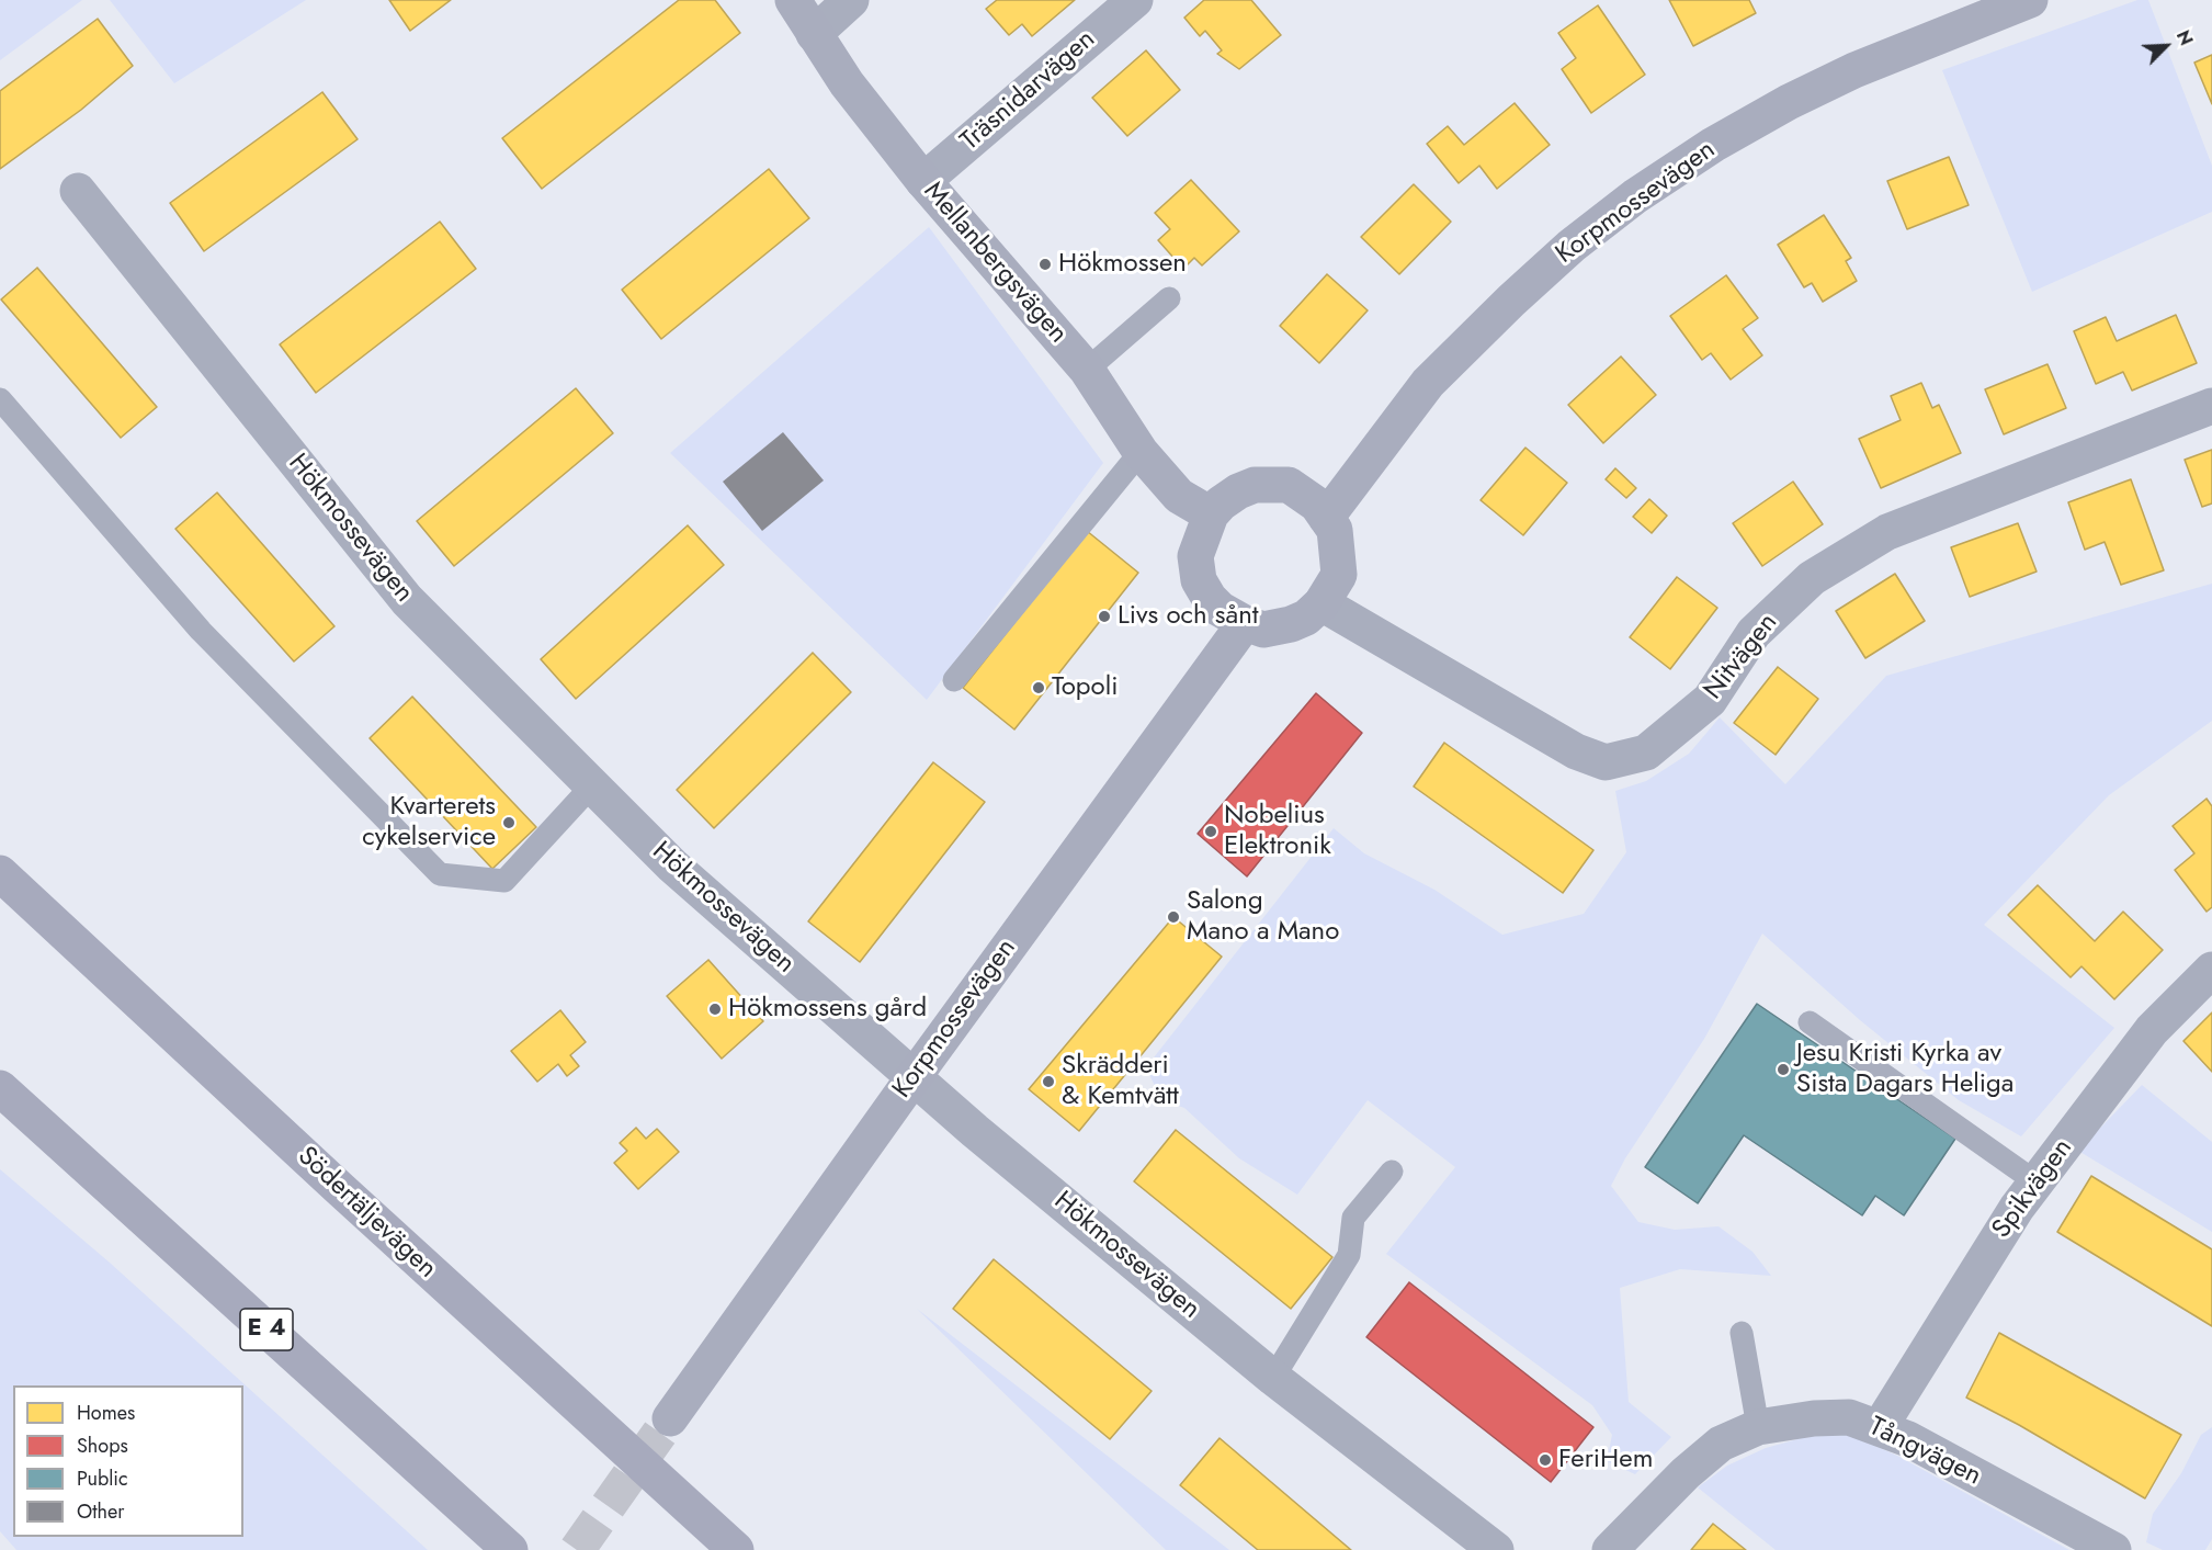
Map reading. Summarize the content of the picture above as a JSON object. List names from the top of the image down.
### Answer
{
  "streets": {
    "highway": ["Södertäljevägen", "E 4"],
    "street": [
      "Träsnidarvägen",
      "Korpmossevägen",
      "Mellanbergsvägen",
      "Hökmossevägen",
      "Nitvägen",
      "Spikvägen",
      "Tångvägen"
    ]
  },
  "crossings": [
    ["Träsnidarvägen", "Mellanbergsvägen"],
    ["Korpmossevägen", "Mellanbergsvägen"],
    ["Korpmossevägen", "Hökmossevägen"],
    ["Korpmossevägen", "Nitvägen"],
    ["Mellanbergsvägen", "Nitvägen"],
    ["Spikvägen", "Tångvägen"]
  ],
  "places": [
    "Hökmossen",
    "Livs och sånt",
    "Topoli",
    "Kvarterets cykelservice",
    "Nobelius Elektronik",
    "Salong Mano a Mano",
    "Hökmossens gård",
    "Jesu Kristi Kyrka av Sista Dagars Heliga",
    "Skrädderi & Kemtvätt",
    "FeriHem"
  ],
  "legend": [
    "Homes",
    "Shops",
    "Public",
    "Other"
  ],
  "north": "top right"
}
